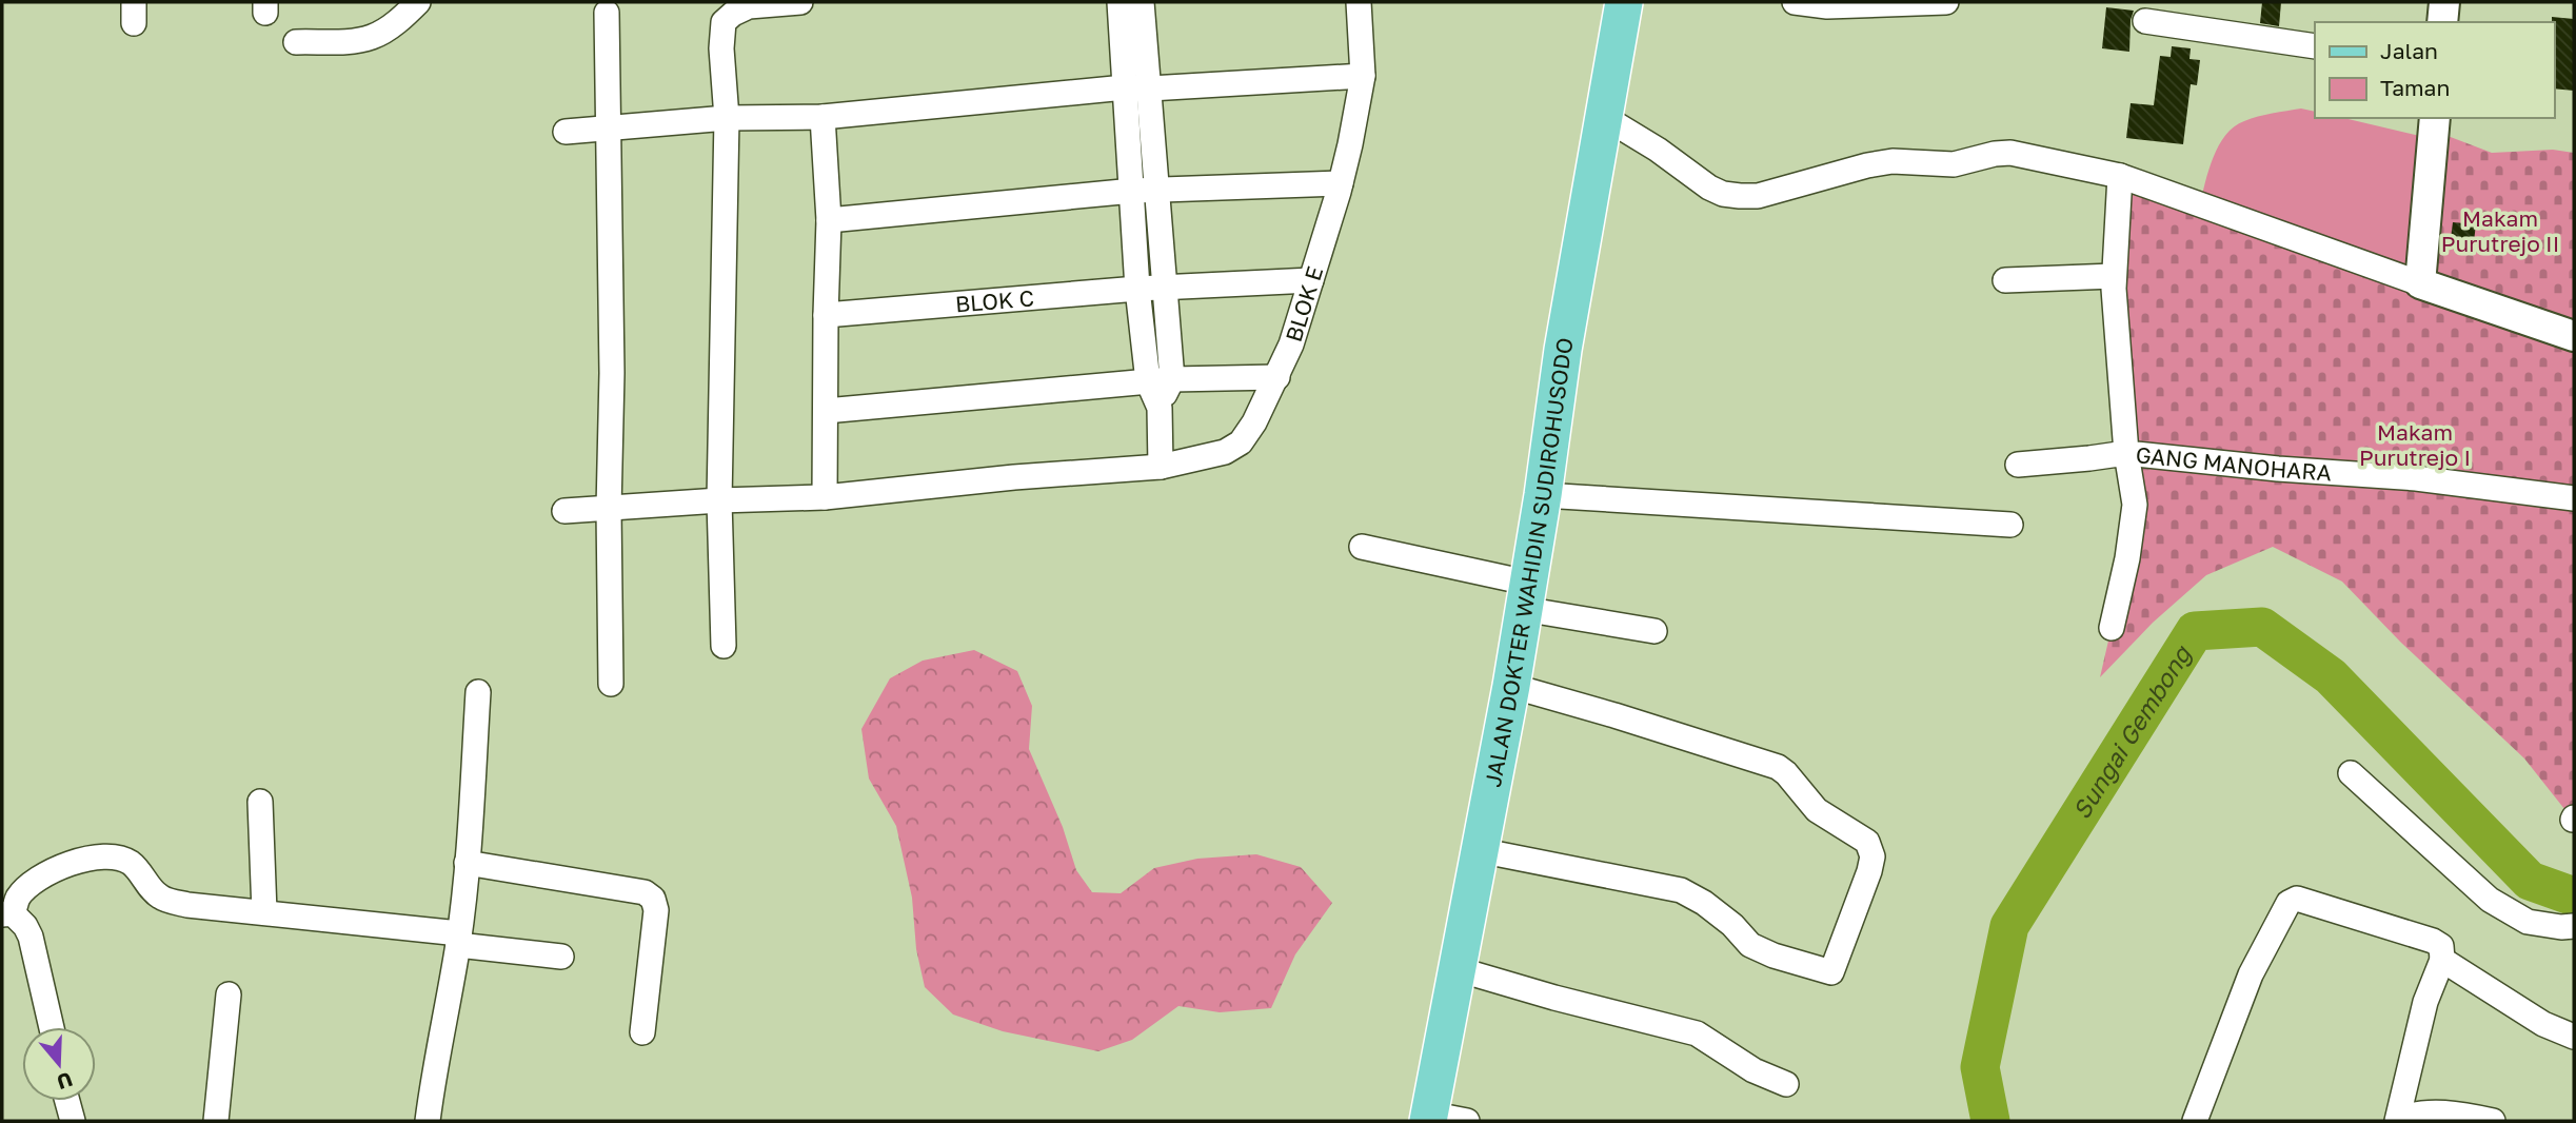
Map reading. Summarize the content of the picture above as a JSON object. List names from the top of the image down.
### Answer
{
  "streets": {
    "main road": ["JALAN DOKTER WAHIDIN SUDIROHUSODO"],
    "street": ["BLOK C", "BLOK E", "GANG MANOHARA"]
  },
  "crossings": [
    ["BLOK C", "BLOK E"]
  ],
  "water": ["Sungai Gembong"],
  "parks": ["Makam Purutrejo II", "Makam Purutrejo I"],
  "legend": ["Jalan", "Taman"],
  "north": "bottom"
}
